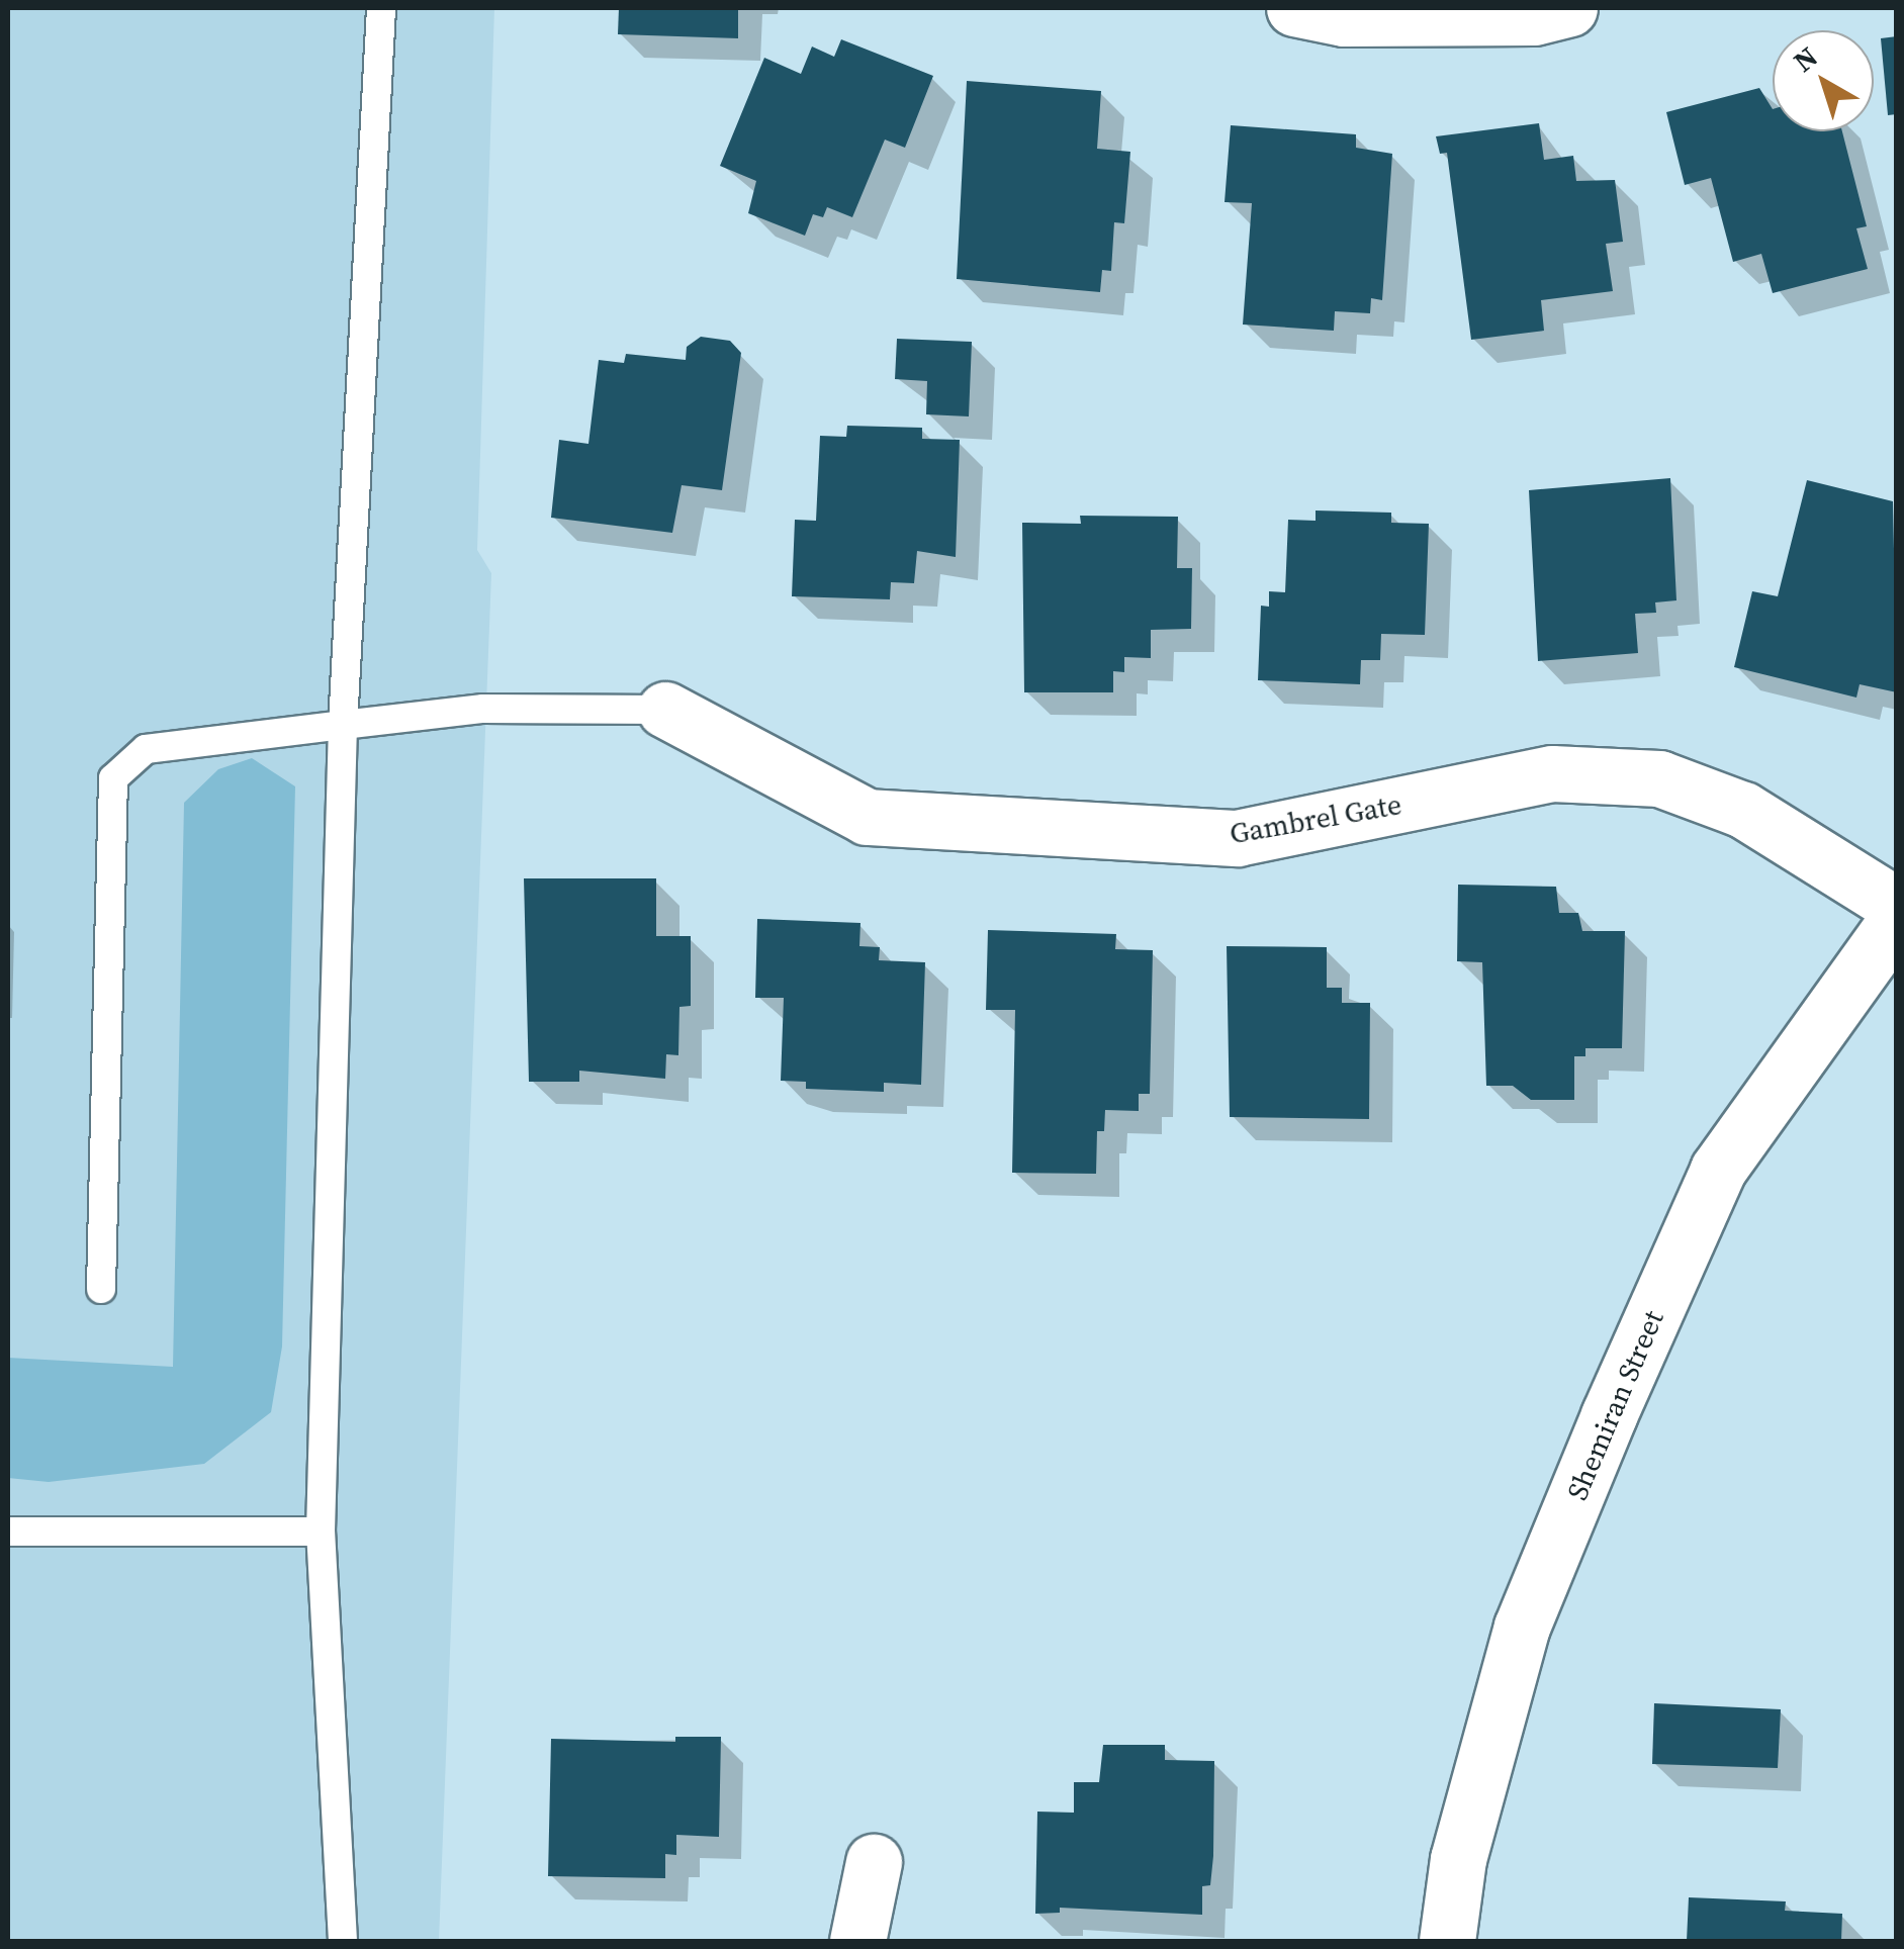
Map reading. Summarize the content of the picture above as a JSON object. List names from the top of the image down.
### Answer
{
  "streets": {
    "street": ["Gambrel Gate", "Shemiran Street"]
  },
  "north": "top left"
}
